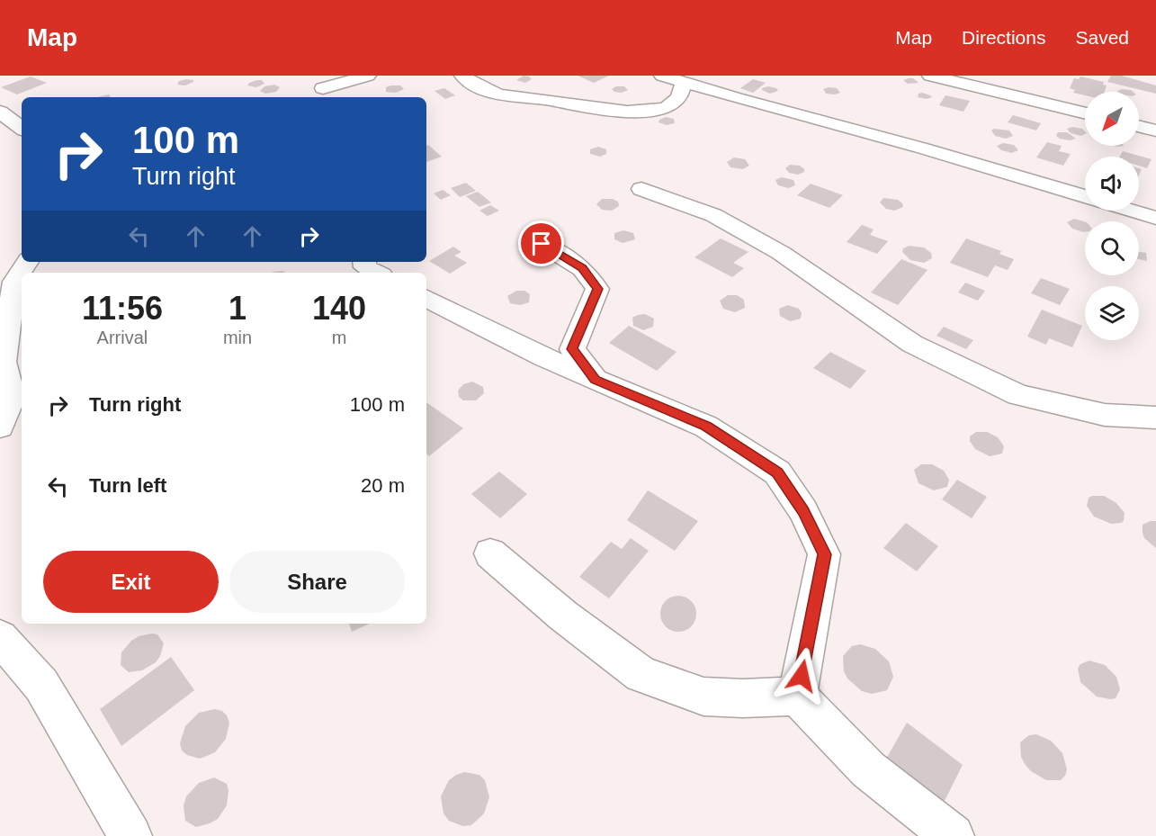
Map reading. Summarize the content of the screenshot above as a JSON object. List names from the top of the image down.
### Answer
{
  "north": "bottom left",
  "page": {
    "header": "Map",
    "nav": ["Map", "Directions", "Saved"],
    "turn": ["100 m", "Turn right"],
    "eta": [
      "11:56",
      "Arrival",
      "1",
      "min",
      "140",
      "m"
    ],
    "list": [
      {
        "name": "Turn right",
        "value": "100 m"
      },
      {
        "name": "Turn left",
        "value": "20 m"
      }
    ],
    "buttons": ["Exit", "Share"]
  }
}
